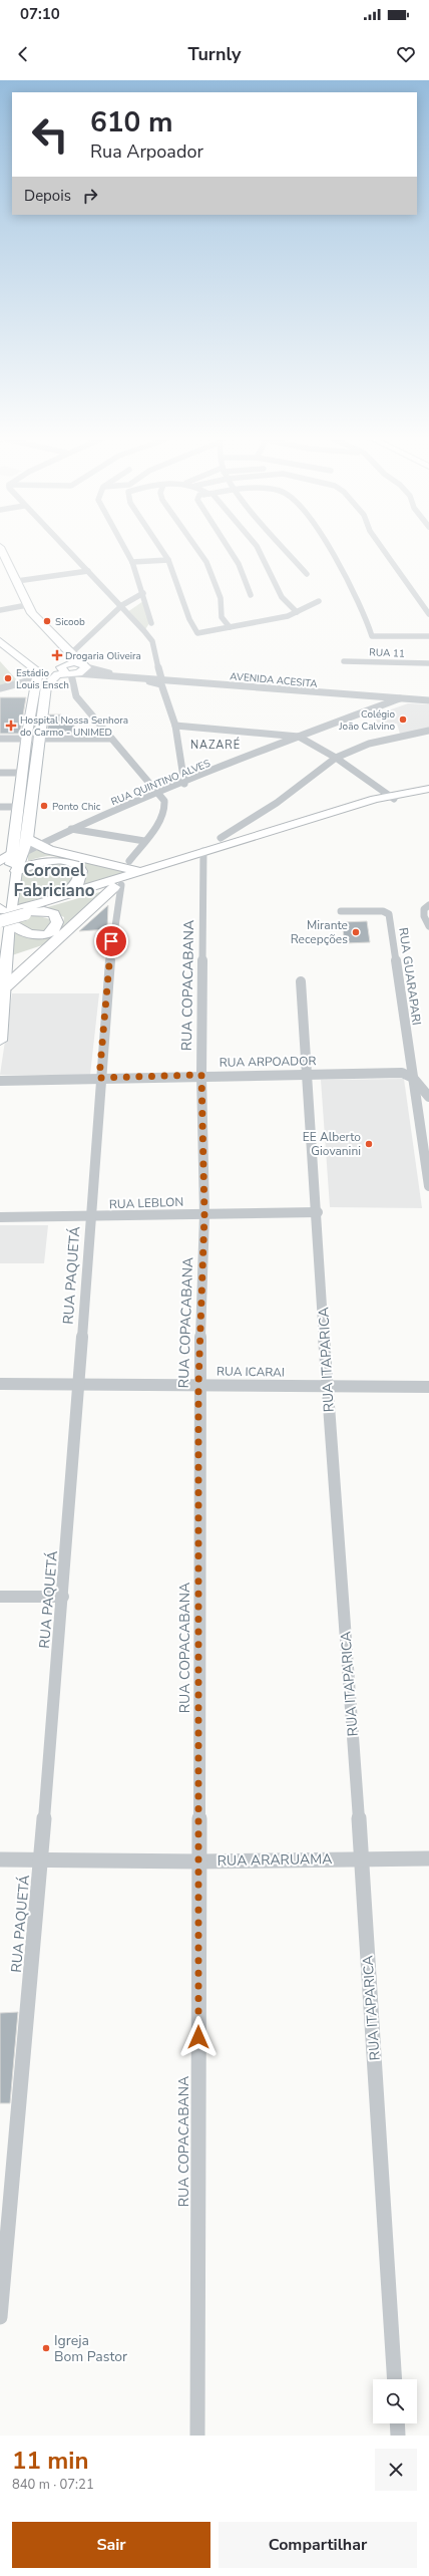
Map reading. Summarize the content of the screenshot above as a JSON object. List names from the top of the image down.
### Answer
{
  "streets": {
    "street": [
      "RUA 11",
      "AVENIDA ACESITA",
      "RUA QUINTINO ALVES",
      "RUA GUARAPARI",
      "RUA COPACABANA",
      "RUA ARPOADOR",
      "RUA LEBLON",
      "RUA PAQUETÁ",
      "RUA ITAPARICA",
      "RUA ICARAI",
      "RUA ARARUAMA"
    ]
  },
  "crossings": [
    ["AVENIDA ACESITA", "RUA QUINTINO ALVES"],
    ["RUA GUARAPARI", "RUA ARPOADOR"],
    ["RUA COPACABANA", "RUA ARPOADOR"],
    ["RUA COPACABANA", "RUA LEBLON"],
    ["RUA COPACABANA", "RUA ICARAI"],
    ["RUA COPACABANA", "RUA ARARUAMA"],
    ["RUA ARPOADOR", "RUA PAQUETÁ"],
    ["RUA ARPOADOR", "RUA ITAPARICA"],
    ["RUA LEBLON", "RUA PAQUETÁ"],
    ["RUA LEBLON", "RUA ITAPARICA"],
    ["RUA PAQUETÁ", "RUA ICARAI"],
    ["RUA PAQUETÁ", "RUA ARARUAMA"],
    ["RUA ITAPARICA", "RUA ICARAI"],
    ["RUA ITAPARICA", "RUA ARARUAMA"]
  ],
  "districts": ["NAZARÉ", "Coronel Fabriciano"],
  "places": {
    "other": [
      "Sicoob",
      "Estádio Louis Ensch",
      "Colégio João Calvino",
      "Ponto Chic",
      "Mirante Recepções",
      "EE Alberto Giovanini",
      "Igreja Bom Pastor"
    ],
    "health": ["Drogaria Oliveira", "Hospital Nossa Senhora do Carmo - UNIMED"]
  },
  "page": {
    "status": "07:10",
    "header": "Turnly",
    "turn": ["610 m", "Rua Arpoador"],
    "then": "Depois",
    "heading": ["11 min", "840 m · 07:21"],
    "buttons": ["Sair", "Compartilhar"]
  }
}
